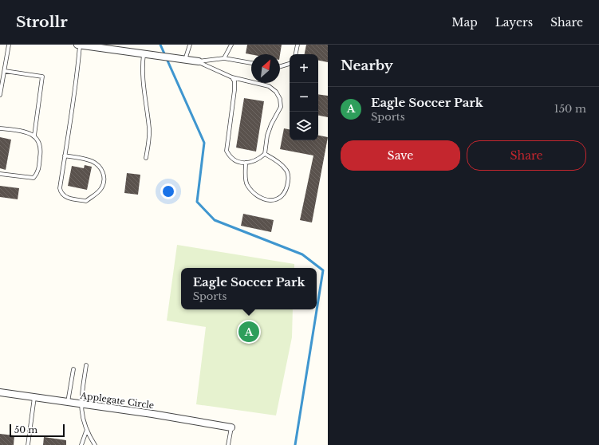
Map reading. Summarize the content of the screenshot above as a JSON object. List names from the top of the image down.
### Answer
{
  "streets": {
    "street": ["Applegate Circle"]
  },
  "scale_bar": "50 m",
  "north": "top right",
  "page": {
    "header": "Strollr",
    "nav": ["Map", "Layers", "Share"],
    "heading": "Nearby",
    "map_buttons": ["+", "−"],
    "list": [
      {
        "mark": "A",
        "name": "Eagle Soccer Park",
        "note": "Sports",
        "value": "150 m"
      }
    ],
    "buttons": ["Save", "Share"],
    "popup": ["Eagle Soccer Park", "Sports"],
    "pins": "A",
    "scale": "50 m"
  }
}
